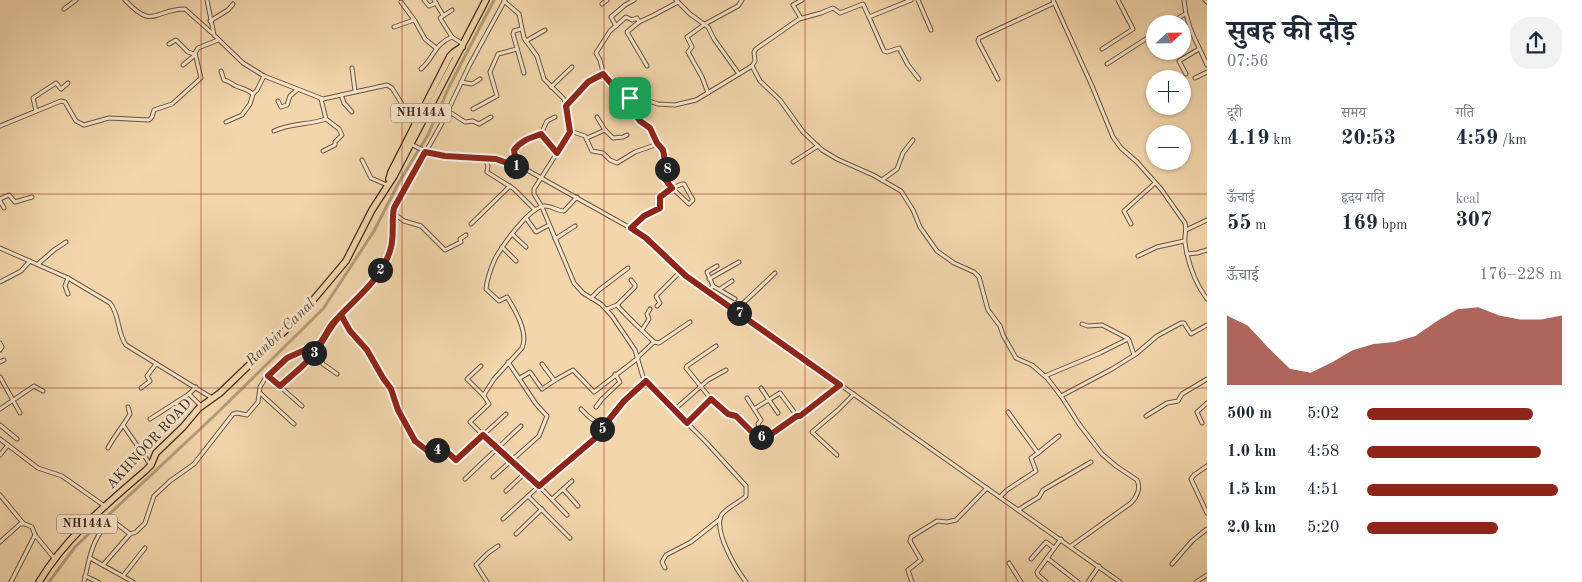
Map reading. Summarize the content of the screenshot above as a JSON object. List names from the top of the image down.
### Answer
{
  "streets": {
    "highway": ["NH144A", "AKHNOOR ROAD"]
  },
  "crossings": [
    ["NH144A", "AKHNOOR ROAD"]
  ],
  "water": ["Ranbir Canal"],
  "north": "right",
  "page": {
    "heading": ["सुबह की दौड़", "07:56"],
    "map_buttons": ["+", "−"],
    "stats": [
      ["दूरी", "4.19 km"],
      ["समय", "20:53"],
      ["गति", "4:59 /km"],
      ["ऊँचाई", "55 m"],
      ["हृदय गति", "169 bpm"],
      ["kcal", "307"]
    ],
    "pins": [
      "1",
      "8",
      "2",
      "7",
      "3",
      "5",
      "6",
      "4"
    ],
    "chart": ["ऊँचाई", "176–228 m"],
    "list": [
      {
        "name": "500 m",
        "note": "5:02"
      },
      {
        "name": "1.0 km",
        "note": "4:58"
      },
      {
        "name": "1.5 km",
        "note": "4:51"
      },
      {
        "name": "2.0 km",
        "note": "5:20"
      }
    ]
  }
}
